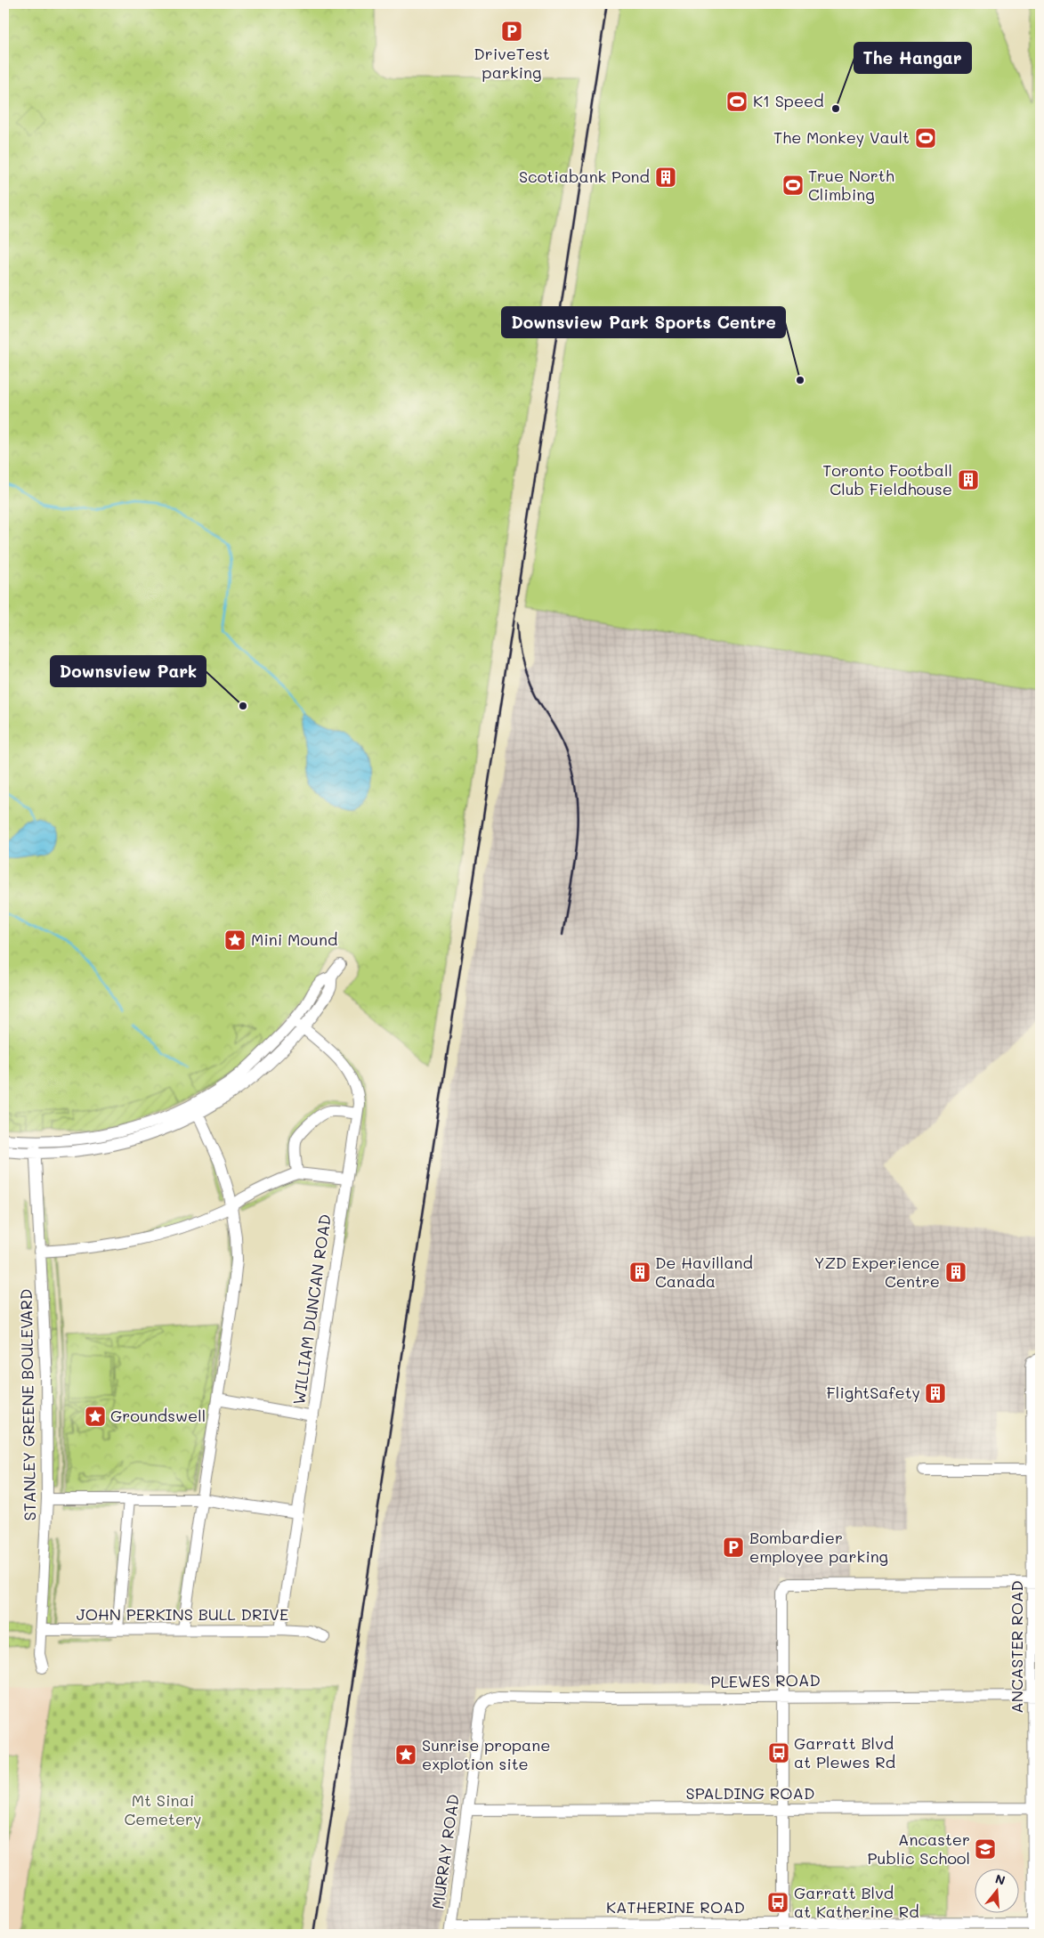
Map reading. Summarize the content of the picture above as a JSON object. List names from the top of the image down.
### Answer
{
  "streets": {
    "street": [
      "WILLIAM DUNCAN ROAD",
      "STANLEY GREENE BOULEVARD",
      "JOHN PERKINS BULL DRIVE",
      "ANCASTER ROAD",
      "PLEWES ROAD",
      "SPALDING ROAD",
      "MURRAY ROAD",
      "KATHERINE ROAD"
    ]
  },
  "crossings": [
    ["WILLIAM DUNCAN ROAD", "JOHN PERKINS BULL DRIVE"],
    ["STANLEY GREENE BOULEVARD", "JOHN PERKINS BULL DRIVE"],
    ["ANCASTER ROAD", "PLEWES ROAD"],
    ["ANCASTER ROAD", "SPALDING ROAD"],
    ["ANCASTER ROAD", "KATHERINE ROAD"],
    ["PLEWES ROAD", "MURRAY ROAD"],
    ["SPALDING ROAD", "MURRAY ROAD"],
    ["MURRAY ROAD", "KATHERINE ROAD"]
  ],
  "parks": ["Mt Sinai Cemetery"],
  "places": {
    "parking": ["DriveTest parking", "Bombardier employee parking"],
    "sports": ["K1 Speed", "The Monkey Vault", "True North Climbing"],
    "other": ["The Hangar", "Downsview Park Sports Centre", "Downsview Park"],
    "building": [
      "Scotiabank Pond",
      "Toronto Football Club Fieldhouse",
      "De Havilland Canada",
      "YZD Experience Centre",
      "FlightSafety"
    ],
    "place": ["Mini Mound", "Groundswell", "Sunrise propane explotion site"],
    "bus stop": ["Garratt Blvd at Plewes Rd", "Garratt Blvd at Katherine Rd"],
    "school or university": ["Ancaster Public School"]
  },
  "north": "top"
}
